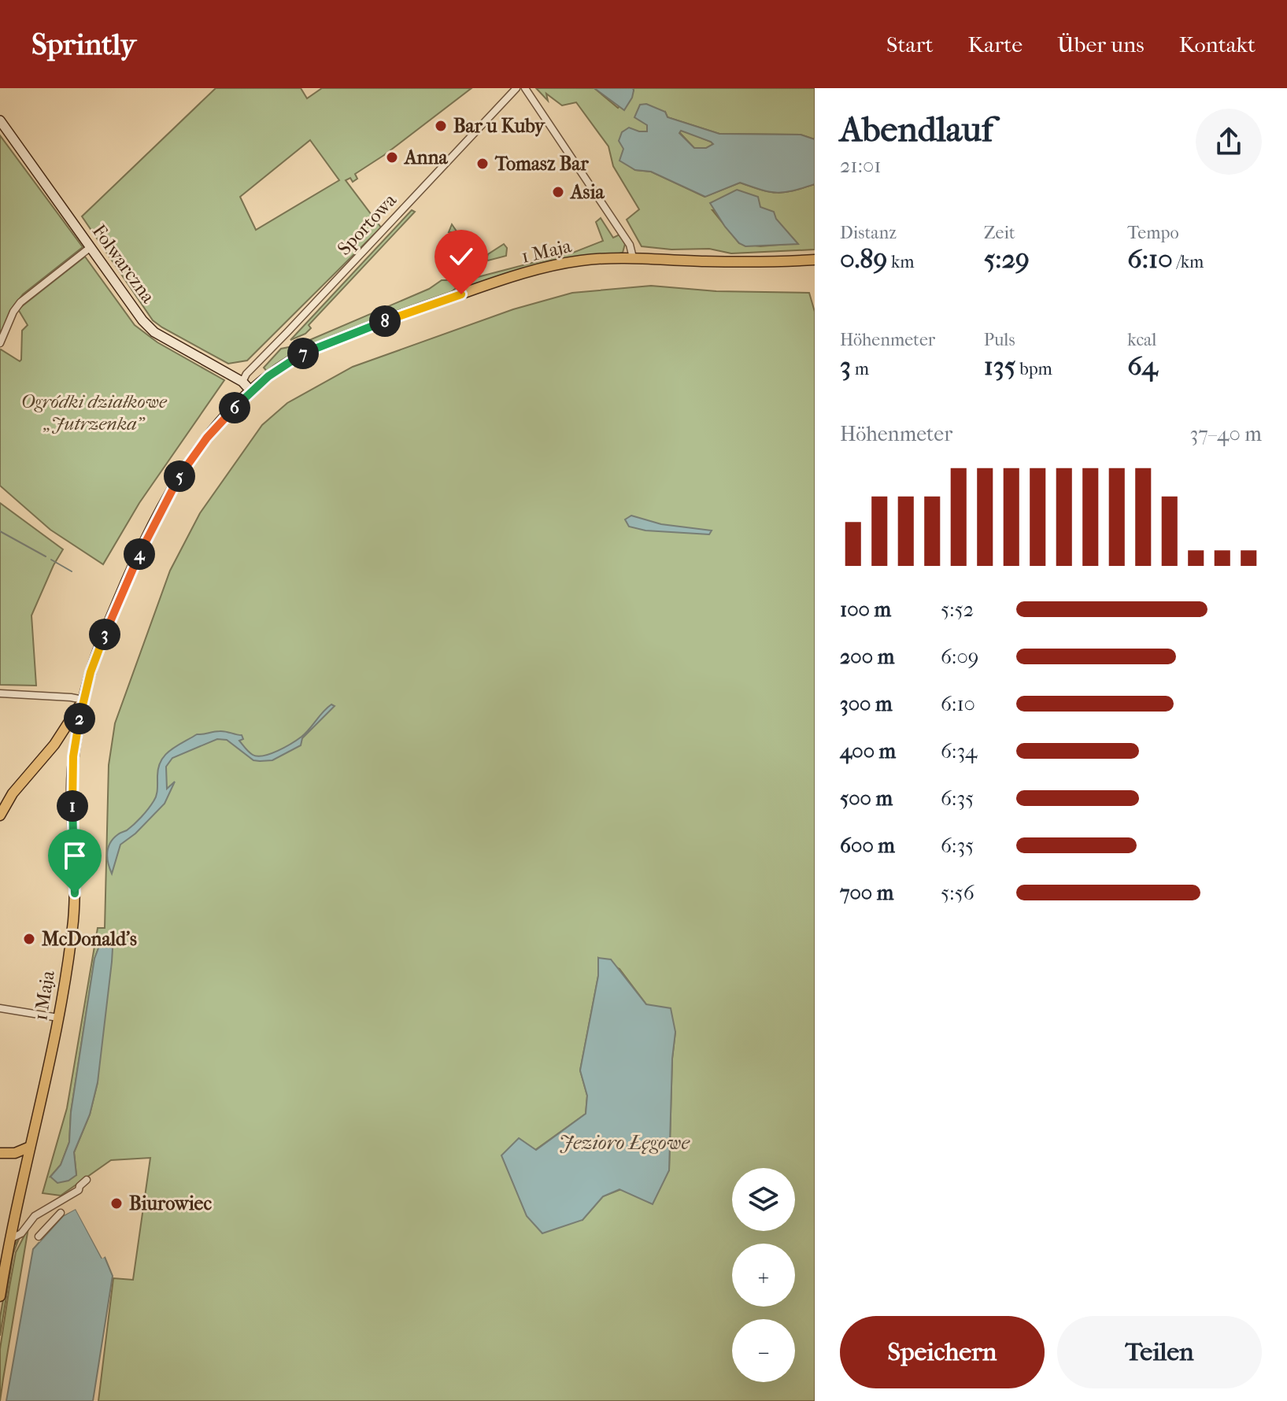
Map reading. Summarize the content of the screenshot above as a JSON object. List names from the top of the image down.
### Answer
{
  "streets": {
    "main road": ["1 Maja"],
    "street": ["Sportowa", "Folwarczna"]
  },
  "crossings": [
    ["Sportowa", "Folwarczna"],
    ["1 Maja", "Folwarczna"]
  ],
  "water": ["Jezioro Łęgowe"],
  "parks": ["Ogródki działkowe „Jutrzenka”"],
  "places": [
    "Bar u Kuby",
    "Anna",
    "Tomasz Bar",
    "Asia",
    "McDonald's",
    "Biurowiec"
  ],
  "page": {
    "header": "Sprintly",
    "nav": [
      "Start",
      "Karte",
      "Über uns",
      "Kontakt"
    ],
    "heading": ["Abendlauf", "21:01"],
    "stats": [
      ["Distanz", "0.89 km"],
      ["Zeit", "5:29"],
      ["Tempo", "6:10 /km"],
      ["Höhenmeter", "3 m"],
      ["Puls", "135 bpm"],
      ["kcal", "64"]
    ],
    "pins": [
      "8",
      "7",
      "6",
      "5",
      "4",
      "3",
      "2",
      "1"
    ],
    "chart": ["Höhenmeter", "37–40 m"],
    "list": [
      {
        "name": "100 m",
        "note": "5:52"
      },
      {
        "name": "200 m",
        "note": "6:09"
      },
      {
        "name": "300 m",
        "note": "6:10"
      },
      {
        "name": "400 m",
        "note": "6:34"
      },
      {
        "name": "500 m",
        "note": "6:35"
      },
      {
        "name": "600 m",
        "note": "6:35"
      },
      {
        "name": "700 m",
        "note": "5:56"
      }
    ],
    "map_buttons": ["+", "−"],
    "buttons": ["Speichern", "Teilen"]
  }
}
